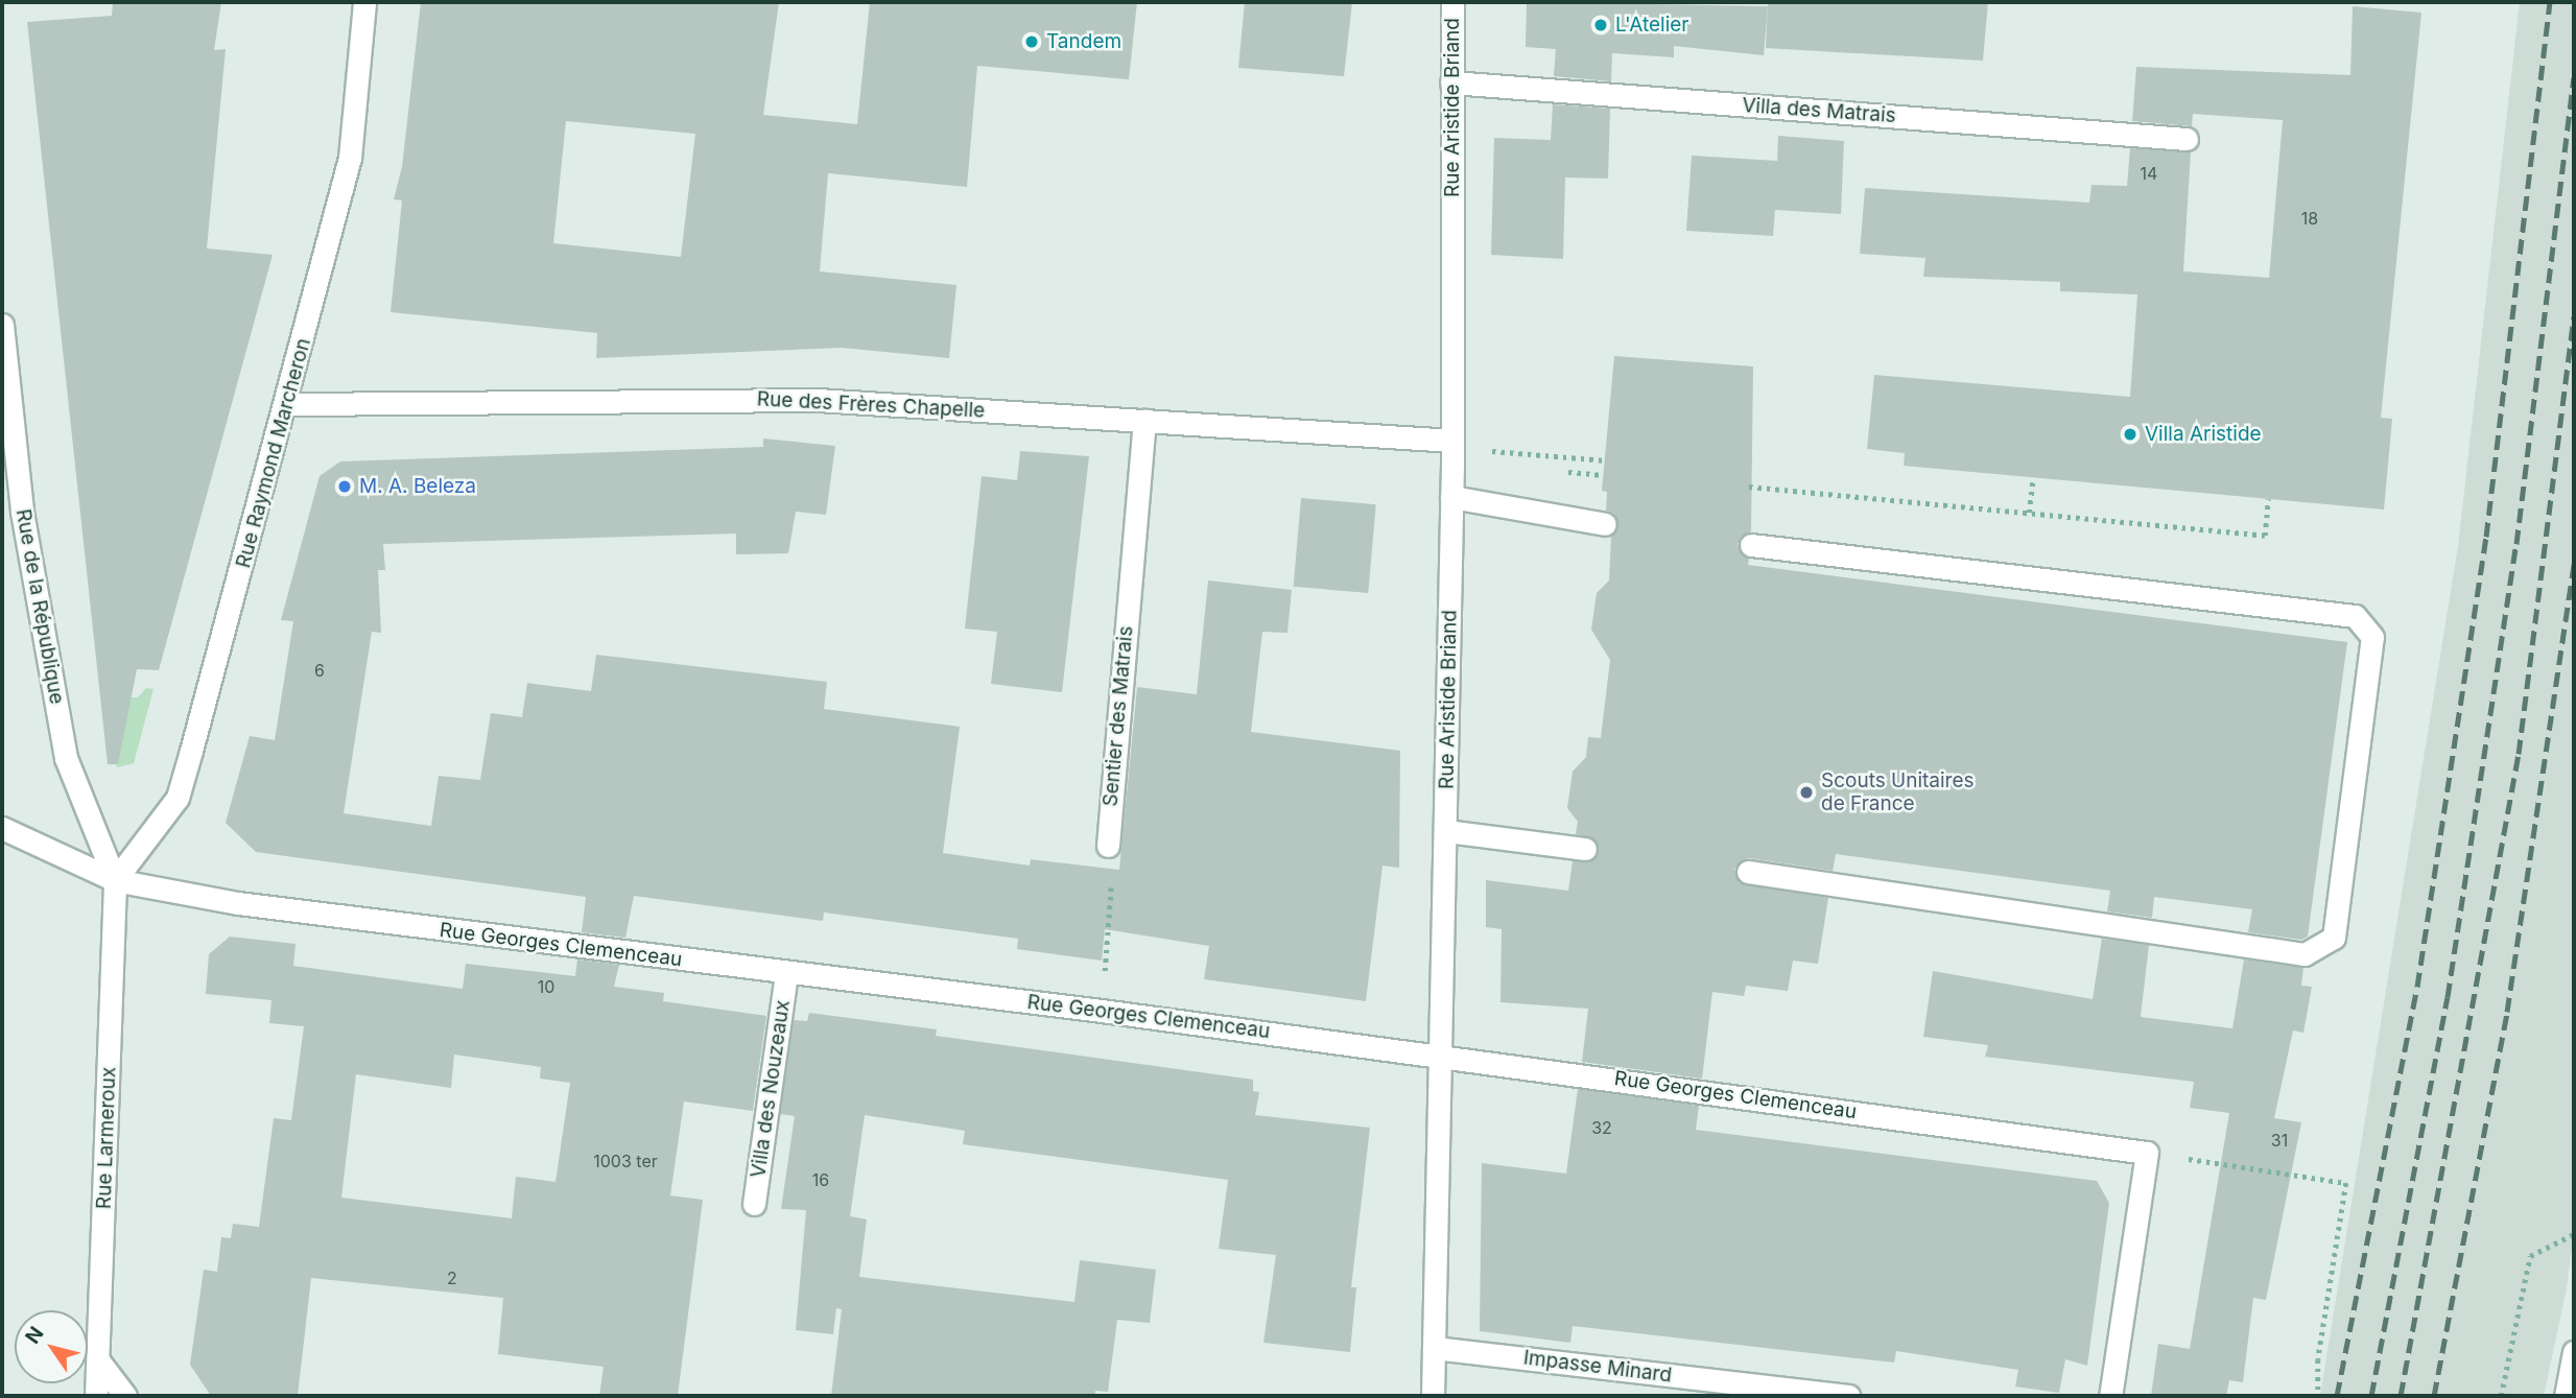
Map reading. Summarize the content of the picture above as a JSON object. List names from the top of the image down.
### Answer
{
  "streets": {
    "street": [
      "Rue Aristide Briand",
      "Villa des Matrais",
      "Rue des Frères Chapelle",
      "Rue Raymond Marcheron",
      "Rue de la République",
      "Sentier des Matrais",
      "Rue Georges Clemenceau",
      "Villa des Nouzeaux",
      "Rue Larmeroux",
      "Impasse Minard"
    ]
  },
  "crossings": [
    ["Rue Aristide Briand", "Villa des Matrais"],
    ["Rue Aristide Briand", "Rue des Frères Chapelle"],
    ["Rue Aristide Briand", "Rue Georges Clemenceau"],
    ["Rue Aristide Briand", "Impasse Minard"],
    ["Rue des Frères Chapelle", "Rue Raymond Marcheron"],
    ["Rue des Frères Chapelle", "Sentier des Matrais"],
    ["Rue Raymond Marcheron", "Rue de la République"],
    ["Rue Raymond Marcheron", "Rue Georges Clemenceau"],
    ["Rue Raymond Marcheron", "Rue Larmeroux"],
    ["Rue de la République", "Rue Georges Clemenceau"],
    ["Rue de la République", "Rue Larmeroux"],
    ["Rue Georges Clemenceau", "Villa des Nouzeaux"],
    ["Rue Georges Clemenceau", "Rue Larmeroux"]
  ],
  "places": [
    "L'Atelier",
    "Tandem",
    "Villa Aristide",
    "M. A. Beleza",
    "Scouts Unitaires de France"
  ],
  "house_numbers": [
    "14",
    "18",
    "6",
    "10",
    "32",
    "31",
    "1003 ter",
    "16",
    "2"
  ],
  "north": "top left"
}
